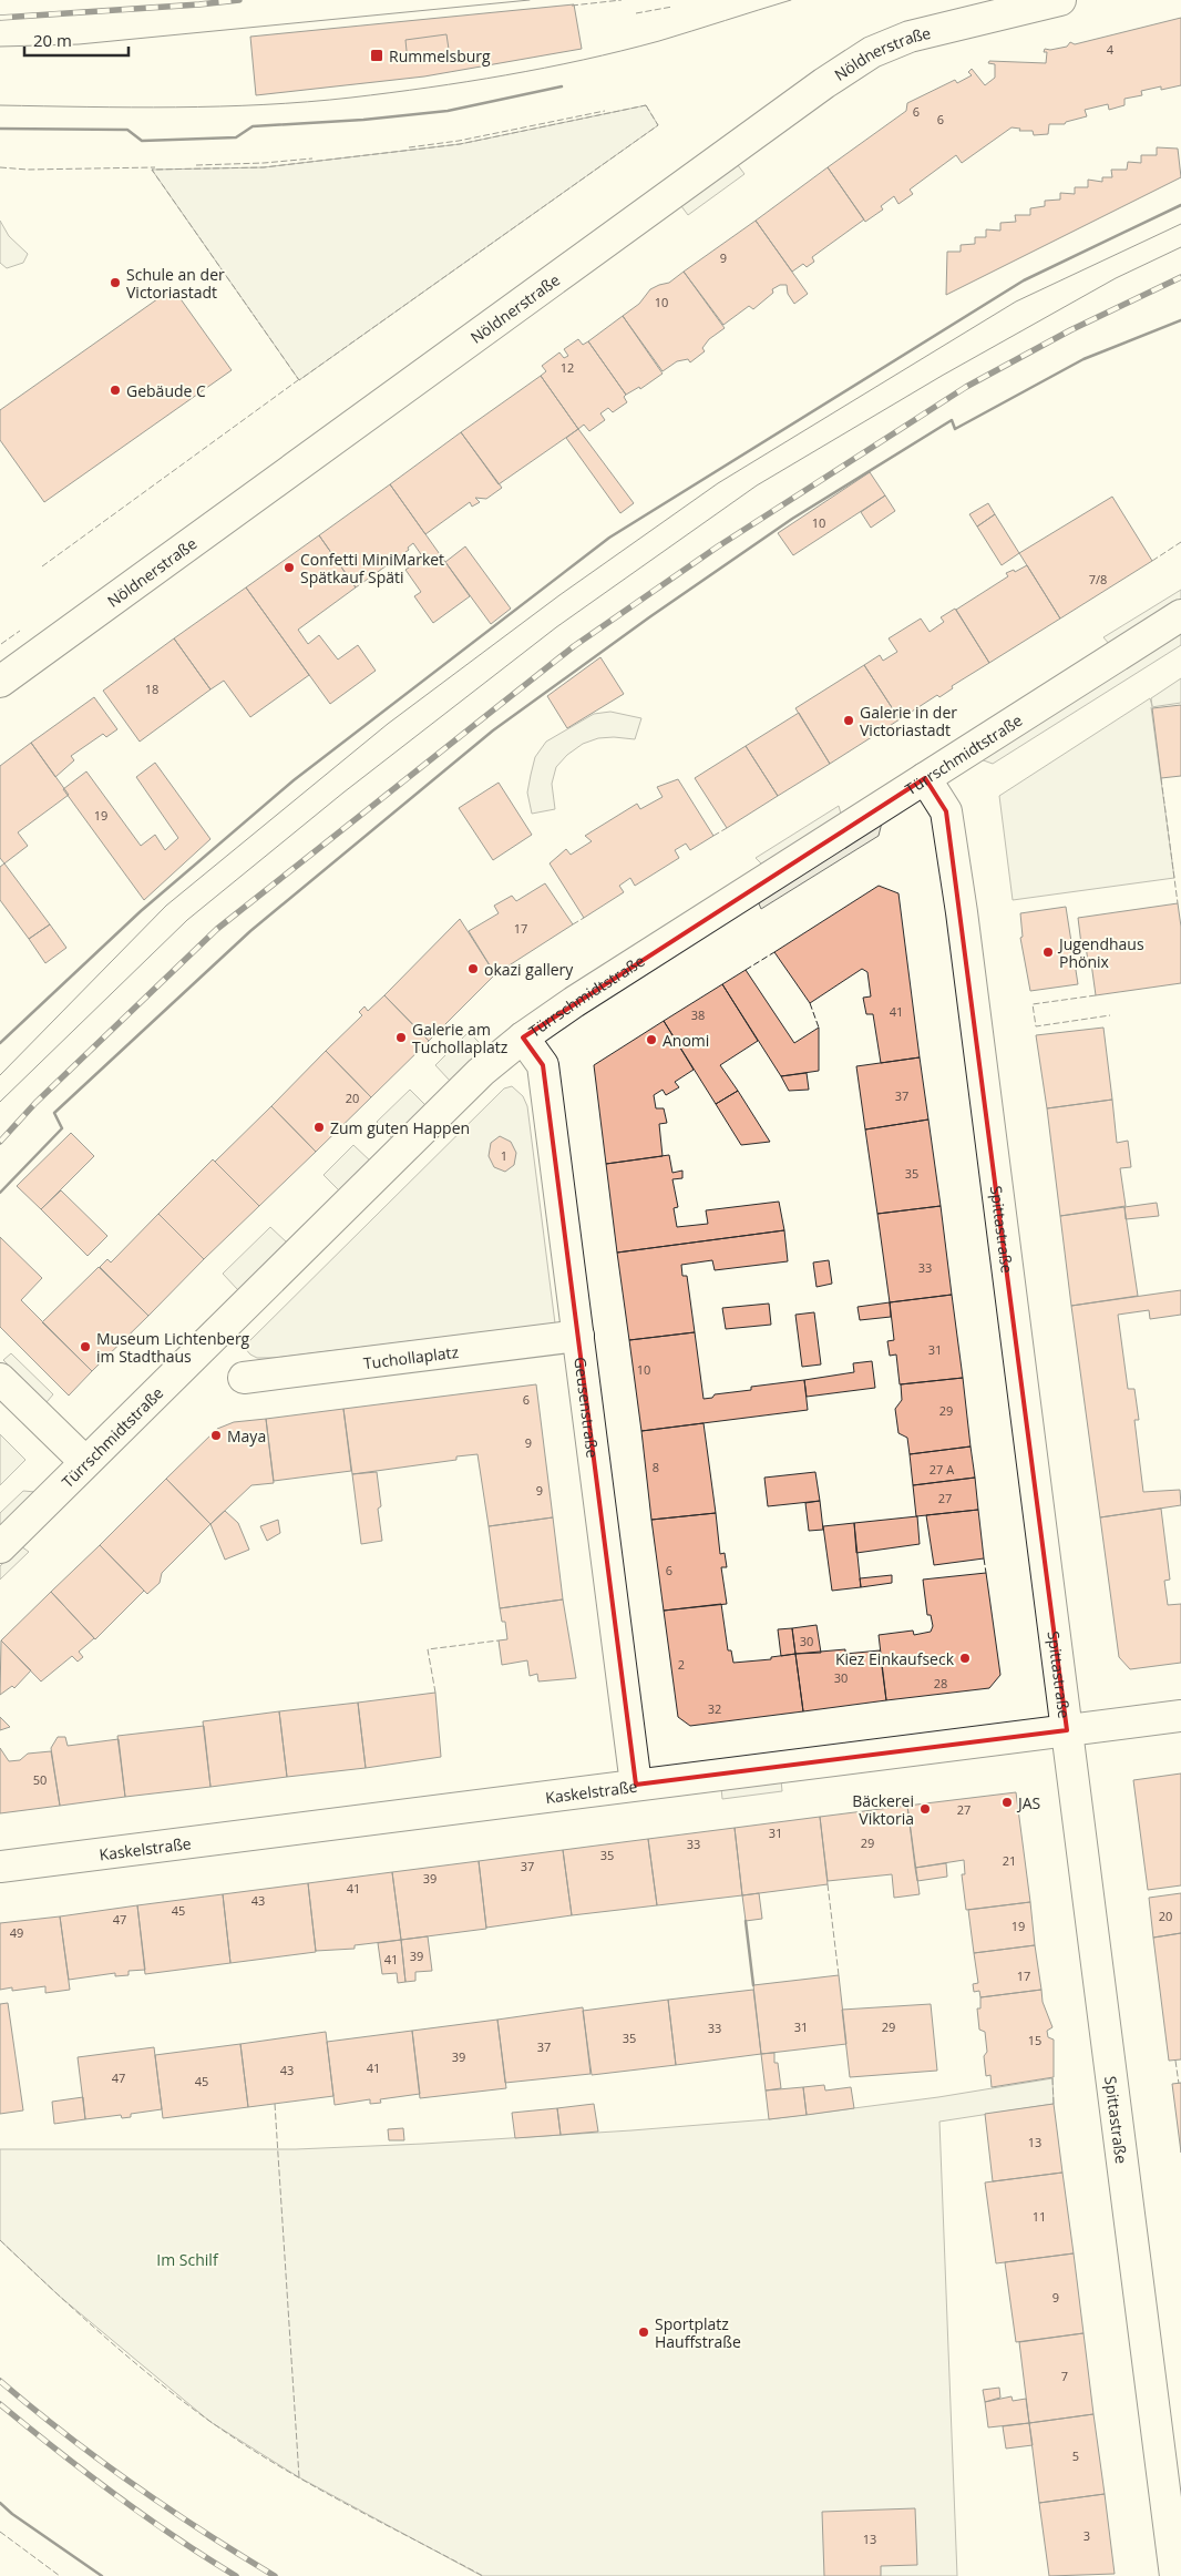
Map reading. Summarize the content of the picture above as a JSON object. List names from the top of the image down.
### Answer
{
  "streets": {
    "street": [
      "Nöldnerstraße",
      "Türrschmidtstraße",
      "Spittastraße",
      "Tuchollaplatz",
      "Geusenstraße",
      "Kaskelstraße"
    ]
  },
  "crossings": [
    ["Türrschmidtstraße", "Spittastraße"],
    ["Türrschmidtstraße", "Geusenstraße"],
    ["Spittastraße", "Kaskelstraße"],
    ["Tuchollaplatz", "Geusenstraße"],
    ["Geusenstraße", "Kaskelstraße"]
  ],
  "parks": ["Im Schilf"],
  "places": {
    "transit": ["Rummelsburg"],
    "other": [
      "Schule an der Victoriastadt",
      "Gebäude C",
      "Confetti MiniMarket Spätkauf Späti",
      "Galerie in der Victoriastadt",
      "Jugendhaus Phönix",
      "okazi gallery",
      "Galerie am Tuchollaplatz",
      "Anomi",
      "Zum guten Happen",
      "Museum Lichtenberg im Stadthaus",
      "Maya",
      "Kiez Einkaufseck",
      "JAS",
      "Bäckerei Viktoria",
      "Sportplatz Hauffstraße"
    ]
  },
  "house_numbers": [
    "4",
    "6",
    "6",
    "9",
    "10",
    "12",
    "10",
    "7/8",
    "18",
    "19",
    "17",
    "41",
    "38",
    "37",
    "20",
    "1",
    "35",
    "33",
    "31",
    "10",
    "6",
    "29",
    "9",
    "8",
    "27 A",
    "9",
    "27",
    "6",
    "30",
    "2",
    "30",
    "28",
    "32",
    "50",
    "27",
    "31",
    "29",
    "33",
    "35",
    "21",
    "37",
    "39",
    "41",
    "43",
    "45",
    "20",
    "47",
    "19",
    "49",
    "39",
    "41",
    "17",
    "31",
    "29",
    "33",
    "35",
    "15",
    "37",
    "39",
    "41",
    "43",
    "47",
    "45",
    "13",
    "11",
    "9",
    "7",
    "5",
    "3",
    "13"
  ],
  "scale_bar": "20 m"
}
